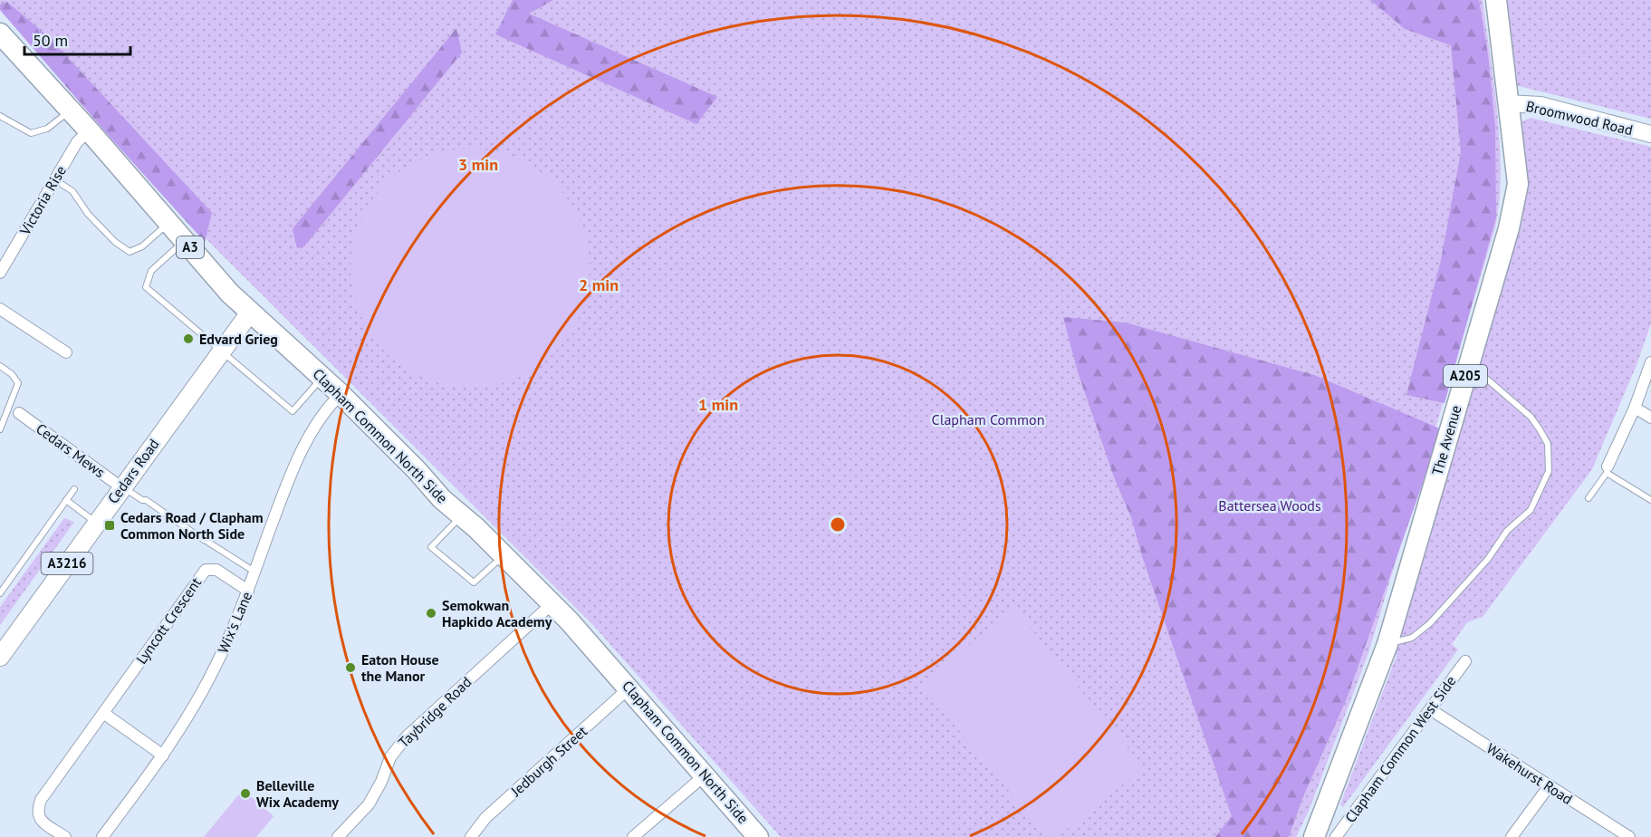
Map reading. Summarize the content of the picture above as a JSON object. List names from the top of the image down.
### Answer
{
  "streets": {
    "highway": [
      "A3",
      "A205",
      "Clapham Common North Side",
      "The Avenue"
    ],
    "main road": ["Cedars Road", "A3216"],
    "street": [
      "Broomwood Road",
      "Victoria Rise",
      "Cedars Mews",
      "Lyncott Crescent",
      "Wix's Lane",
      "Taybridge Road",
      "Clapham Common West Side",
      "Jedburgh Street",
      "Wakehurst Road"
    ]
  },
  "crossings": [
    ["Broomwood Road", "The Avenue"],
    ["Victoria Rise", "Clapham Common North Side"],
    ["Clapham Common North Side", "Cedars Road"],
    ["Clapham Common North Side", "Wix's Lane"],
    ["Clapham Common North Side", "Taybridge Road"],
    ["Clapham Common North Side", "Jedburgh Street"],
    ["Cedars Mews", "Cedars Road"],
    ["Lyncott Crescent", "Wix's Lane"],
    ["Clapham Common West Side", "Wakehurst Road"]
  ],
  "parks": ["Clapham Common", "Battersea Woods"],
  "places": {
    "other": [
      "Edvard Grieg",
      "Semokwan Hapkido Academy",
      "Eaton House the Manor",
      "Belleville Wix Academy"
    ],
    "transit": ["Cedars Road / Clapham Common North Side"]
  },
  "scale_bar": "50 m",
  "rings": ["3 min", "2 min", "1 min"]
}
